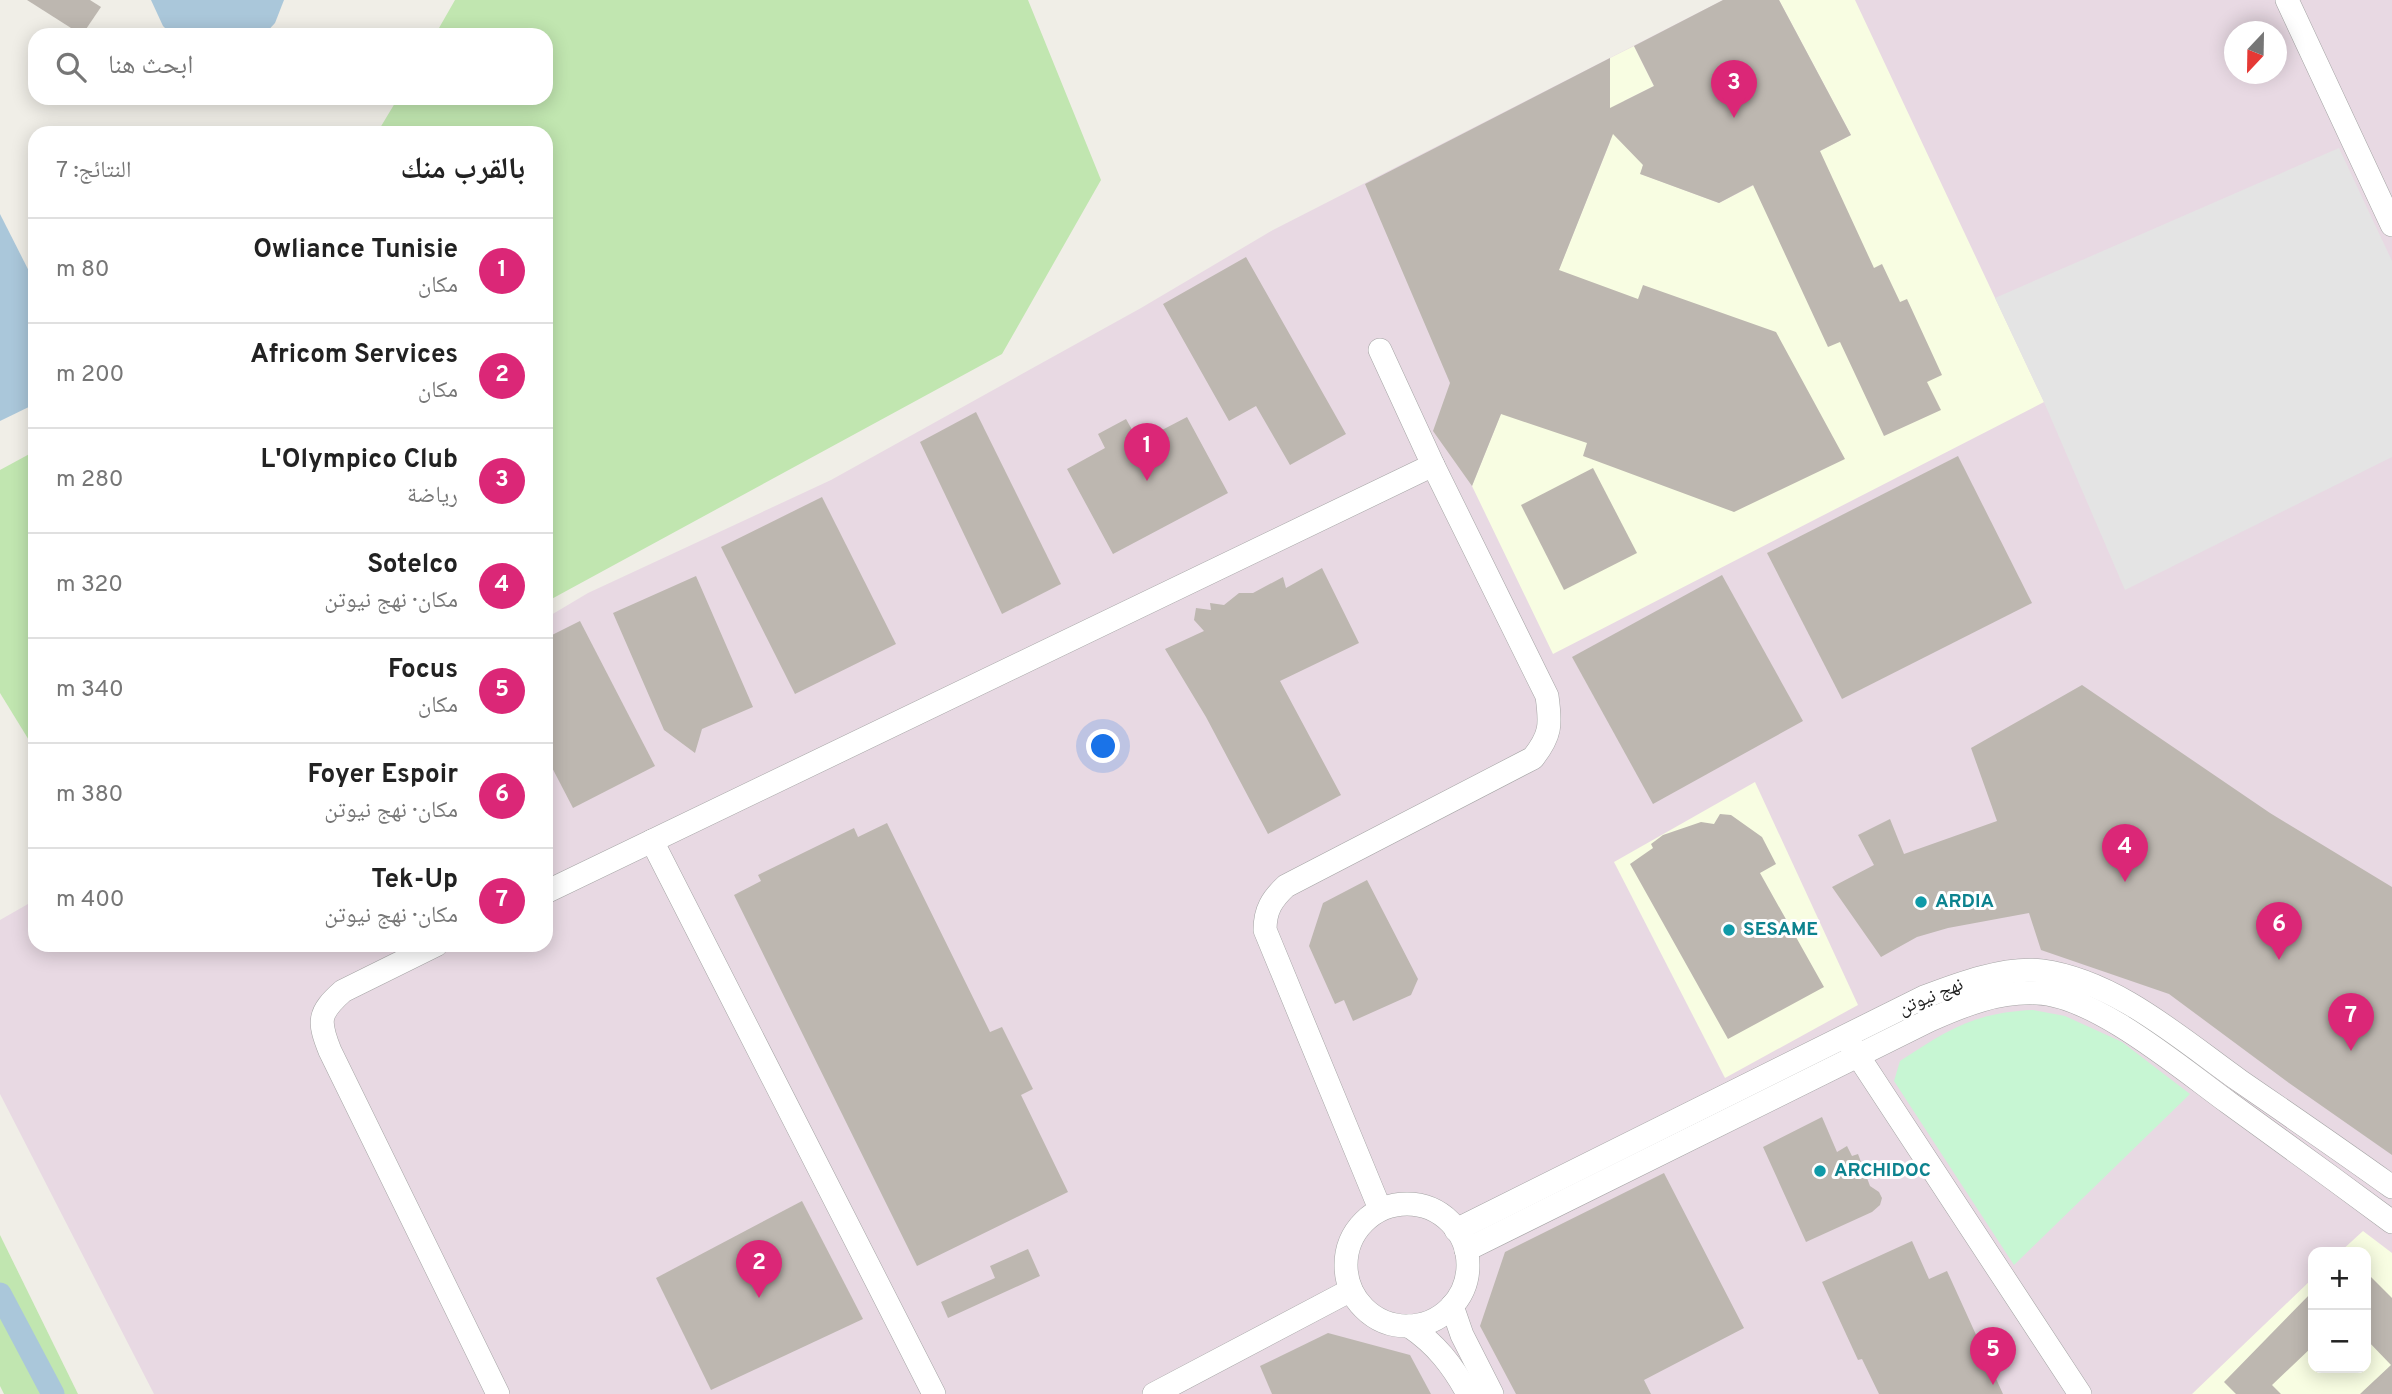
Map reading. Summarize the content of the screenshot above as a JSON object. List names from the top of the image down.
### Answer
{
  "streets": {
    "street": ["نهج نيوتن"]
  },
  "places": ["ARDIA", "SESAME", "ARCHIDOC"],
  "north": "bottom",
  "page": {
    "search": "ابحث هنا",
    "pins": [
      "3",
      "1",
      "4",
      "6",
      "7",
      "2",
      "5"
    ],
    "heading": ["بالقرب منك", "النتائج: 7"],
    "list": [
      {
        "mark": "1",
        "name": "Owliance Tunisie",
        "note": "مكان",
        "value": "80 m"
      },
      {
        "mark": "2",
        "name": "Africom Services",
        "note": "مكان",
        "value": "200 m"
      },
      {
        "mark": "3",
        "name": "L'Olympico Club",
        "note": "رياضة",
        "value": "280 m"
      },
      {
        "mark": "4",
        "name": "Sotelco",
        "note": "مكان · نهج نيوتن",
        "value": "320 m"
      },
      {
        "mark": "5",
        "name": "Focus",
        "note": "مكان",
        "value": "340 m"
      },
      {
        "mark": "6",
        "name": "Foyer Espoir",
        "note": "مكان · نهج نيوتن",
        "value": "380 m"
      },
      {
        "mark": "7",
        "name": "Tek-Up",
        "note": "مكان · نهج نيوتن",
        "value": "400 m"
      }
    ],
    "map_buttons": ["+", "−"]
  }
}
